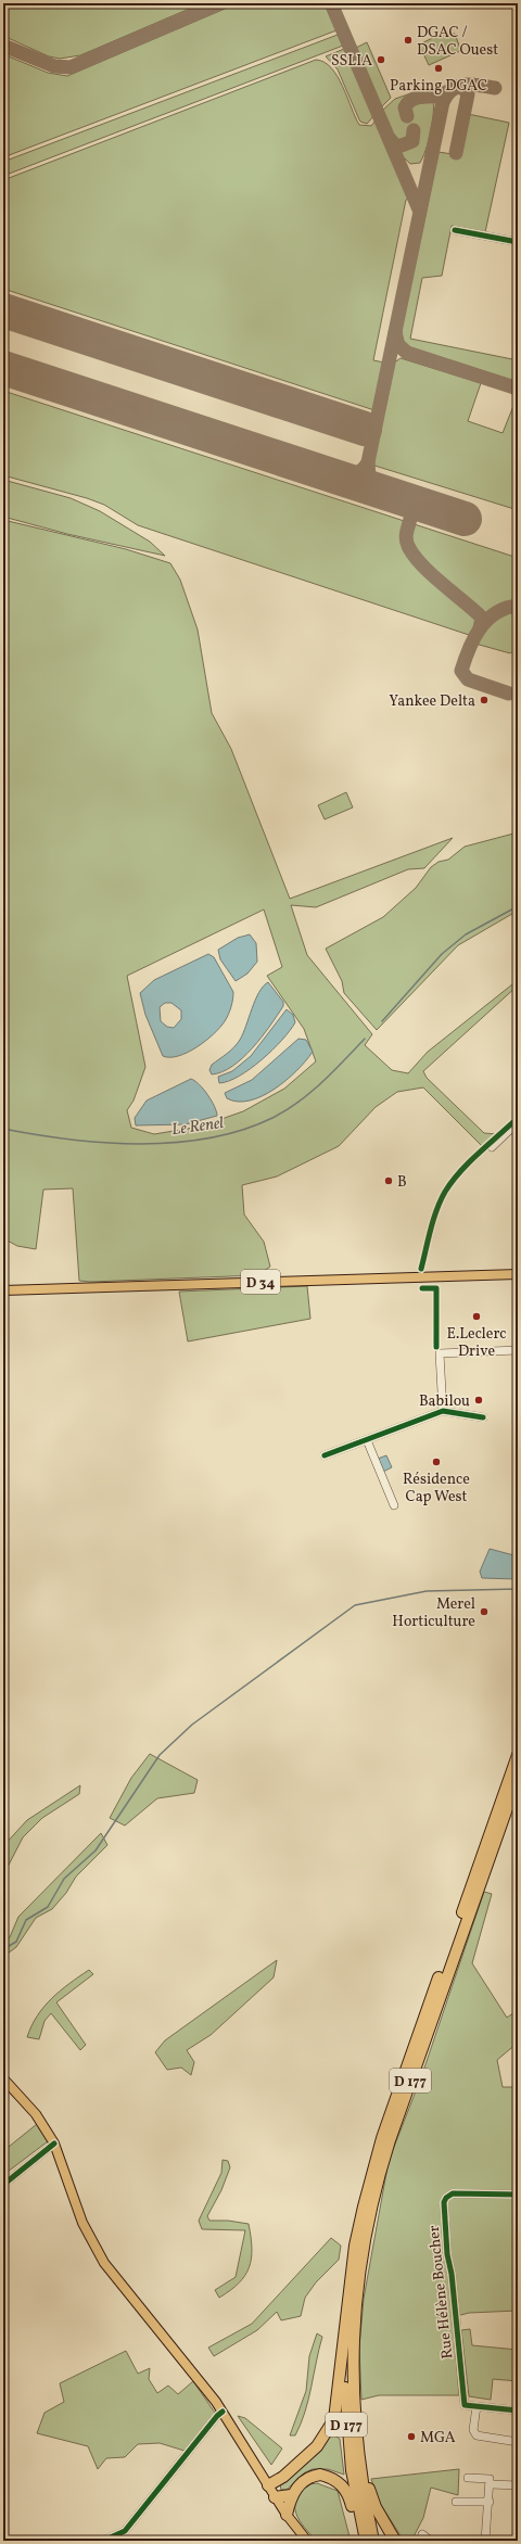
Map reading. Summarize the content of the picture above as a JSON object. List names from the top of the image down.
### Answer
{
  "streets": {
    "highway": ["D 177"],
    "main road": ["D 34"],
    "street": ["Rue Hélène Boucher"]
  },
  "water": ["Le Renel"],
  "places": [
    "DGAC / DSAC Ouest",
    "SSLIA",
    "Parking DGAC",
    "Yankee Delta",
    "B",
    "E.Leclerc Drive",
    "Babilou",
    "Résidence Cap West",
    "Merel Horticulture",
    "MGA"
  ]
}
